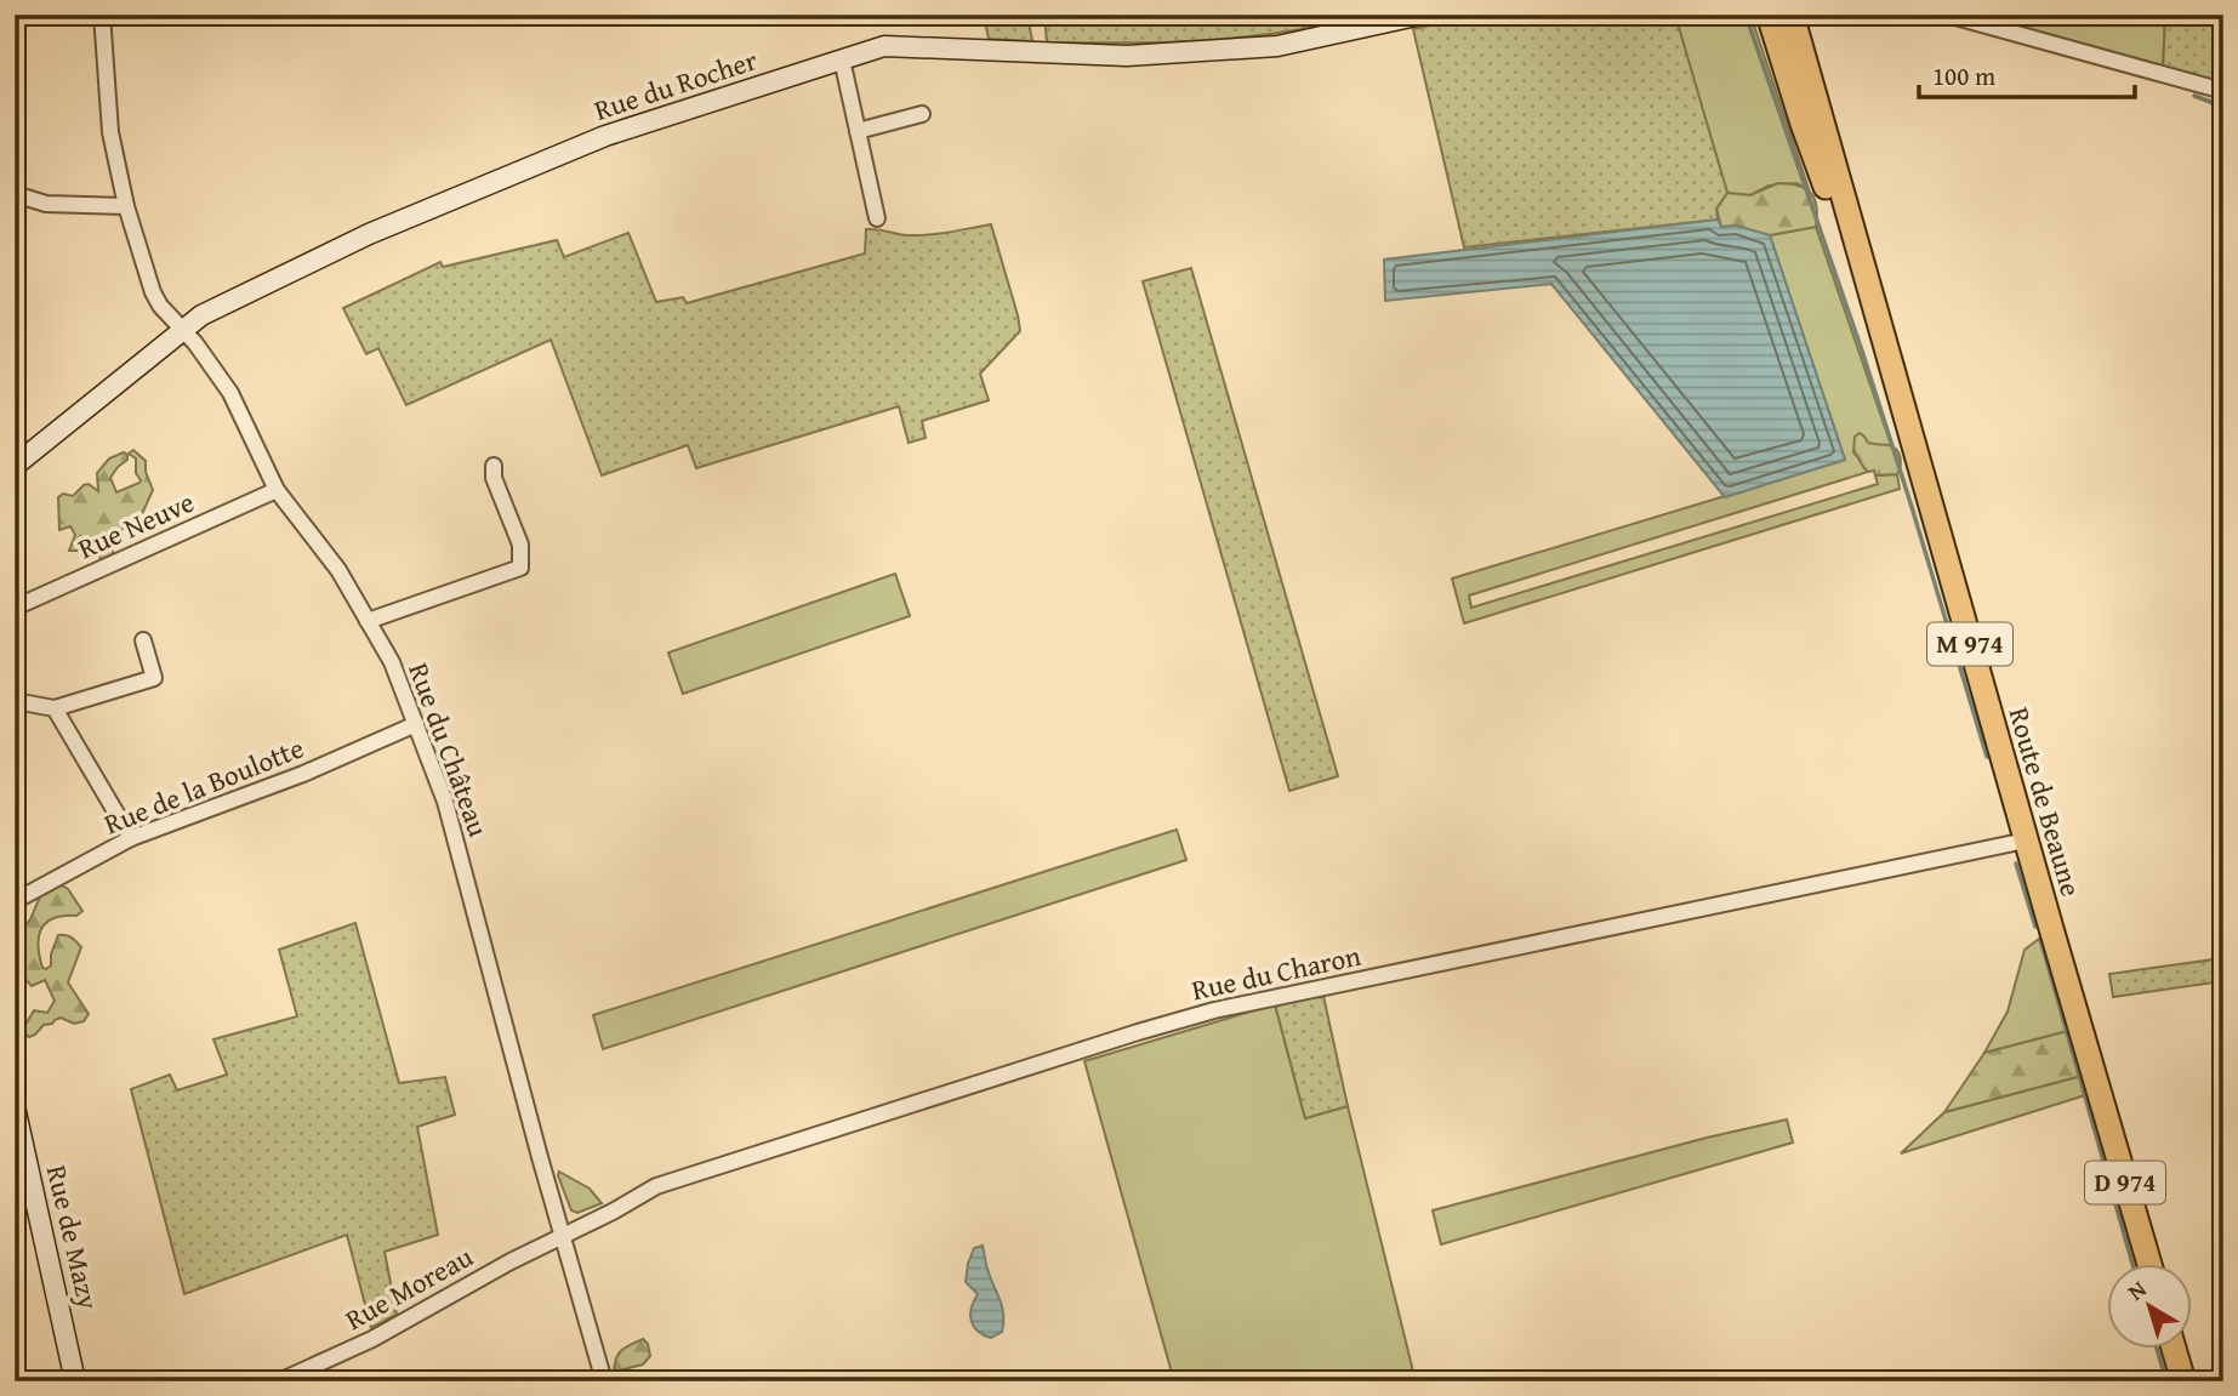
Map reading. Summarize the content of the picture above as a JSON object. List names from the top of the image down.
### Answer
{
  "streets": {
    "main road": [
      "Rue du Rocher",
      "M 974",
      "Route de Beaune",
      "D 974",
      "Rue de Mazy"
    ],
    "street": [
      "Rue Neuve",
      "Rue du Château",
      "Rue de la Boulotte",
      "Rue du Charon",
      "Rue Moreau"
    ]
  },
  "crossings": [
    ["Rue du Rocher", "Rue du Château"],
    ["Rue Neuve", "Rue du Château"],
    ["M 974", "Route de Beaune"],
    ["Rue du Château", "Rue de la Boulotte"],
    ["Rue du Château", "Rue du Charon"],
    ["Rue du Château", "Rue Moreau"],
    ["Route de Beaune", "Rue du Charon"],
    ["Rue du Charon", "Rue Moreau"]
  ],
  "scale_bar": "100 m",
  "north": "top left"
}
